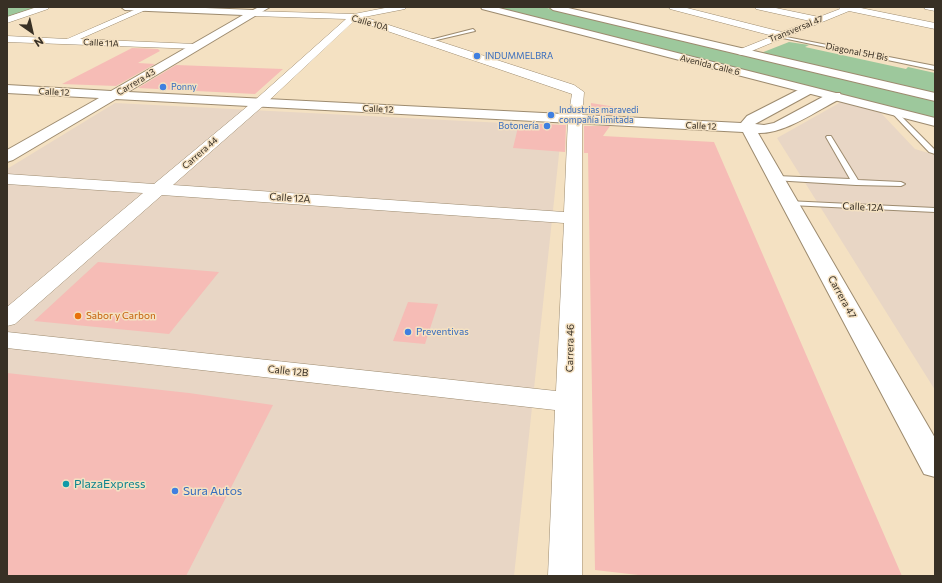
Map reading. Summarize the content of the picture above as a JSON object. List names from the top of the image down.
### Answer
{
  "streets": {
    "street": [
      "Calle 10A",
      "Transversal 47",
      "Calle 11A",
      "Avenida Calle 6",
      "Carrera 43",
      "Calle 12",
      "Carrera 44",
      "Calle 12A",
      "Carrera 47",
      "Carrera 46",
      "Calle 12B"
    ],
    "lane": ["Diagonal 5H Bis"]
  },
  "crossings": [
    ["Calle 10A", "Carrera 43"],
    ["Calle 10A", "Calle 12"],
    ["Calle 10A", "Carrera 44"],
    ["Calle 10A", "Carrera 46"],
    ["Transversal 47", "Diagonal 5H Bis"],
    ["Transversal 47", "Avenida Calle 6"],
    ["Calle 11A", "Carrera 43"],
    ["Carrera 43", "Calle 12"],
    ["Calle 12", "Carrera 44"],
    ["Calle 12", "Carrera 47"],
    ["Calle 12", "Carrera 46"],
    ["Carrera 44", "Calle 12A"],
    ["Calle 12A", "Carrera 47"],
    ["Calle 12A", "Carrera 46"],
    ["Carrera 46", "Calle 12B"]
  ],
  "places": [
    "INDUMMELBRA",
    "Ponny",
    "Industrias maravedi compañía limitada",
    "Botonería",
    "Sabor y Carbon",
    "Preventivas",
    "PlazaExpress",
    "Sura Autos"
  ],
  "north": "bottom right"
}
